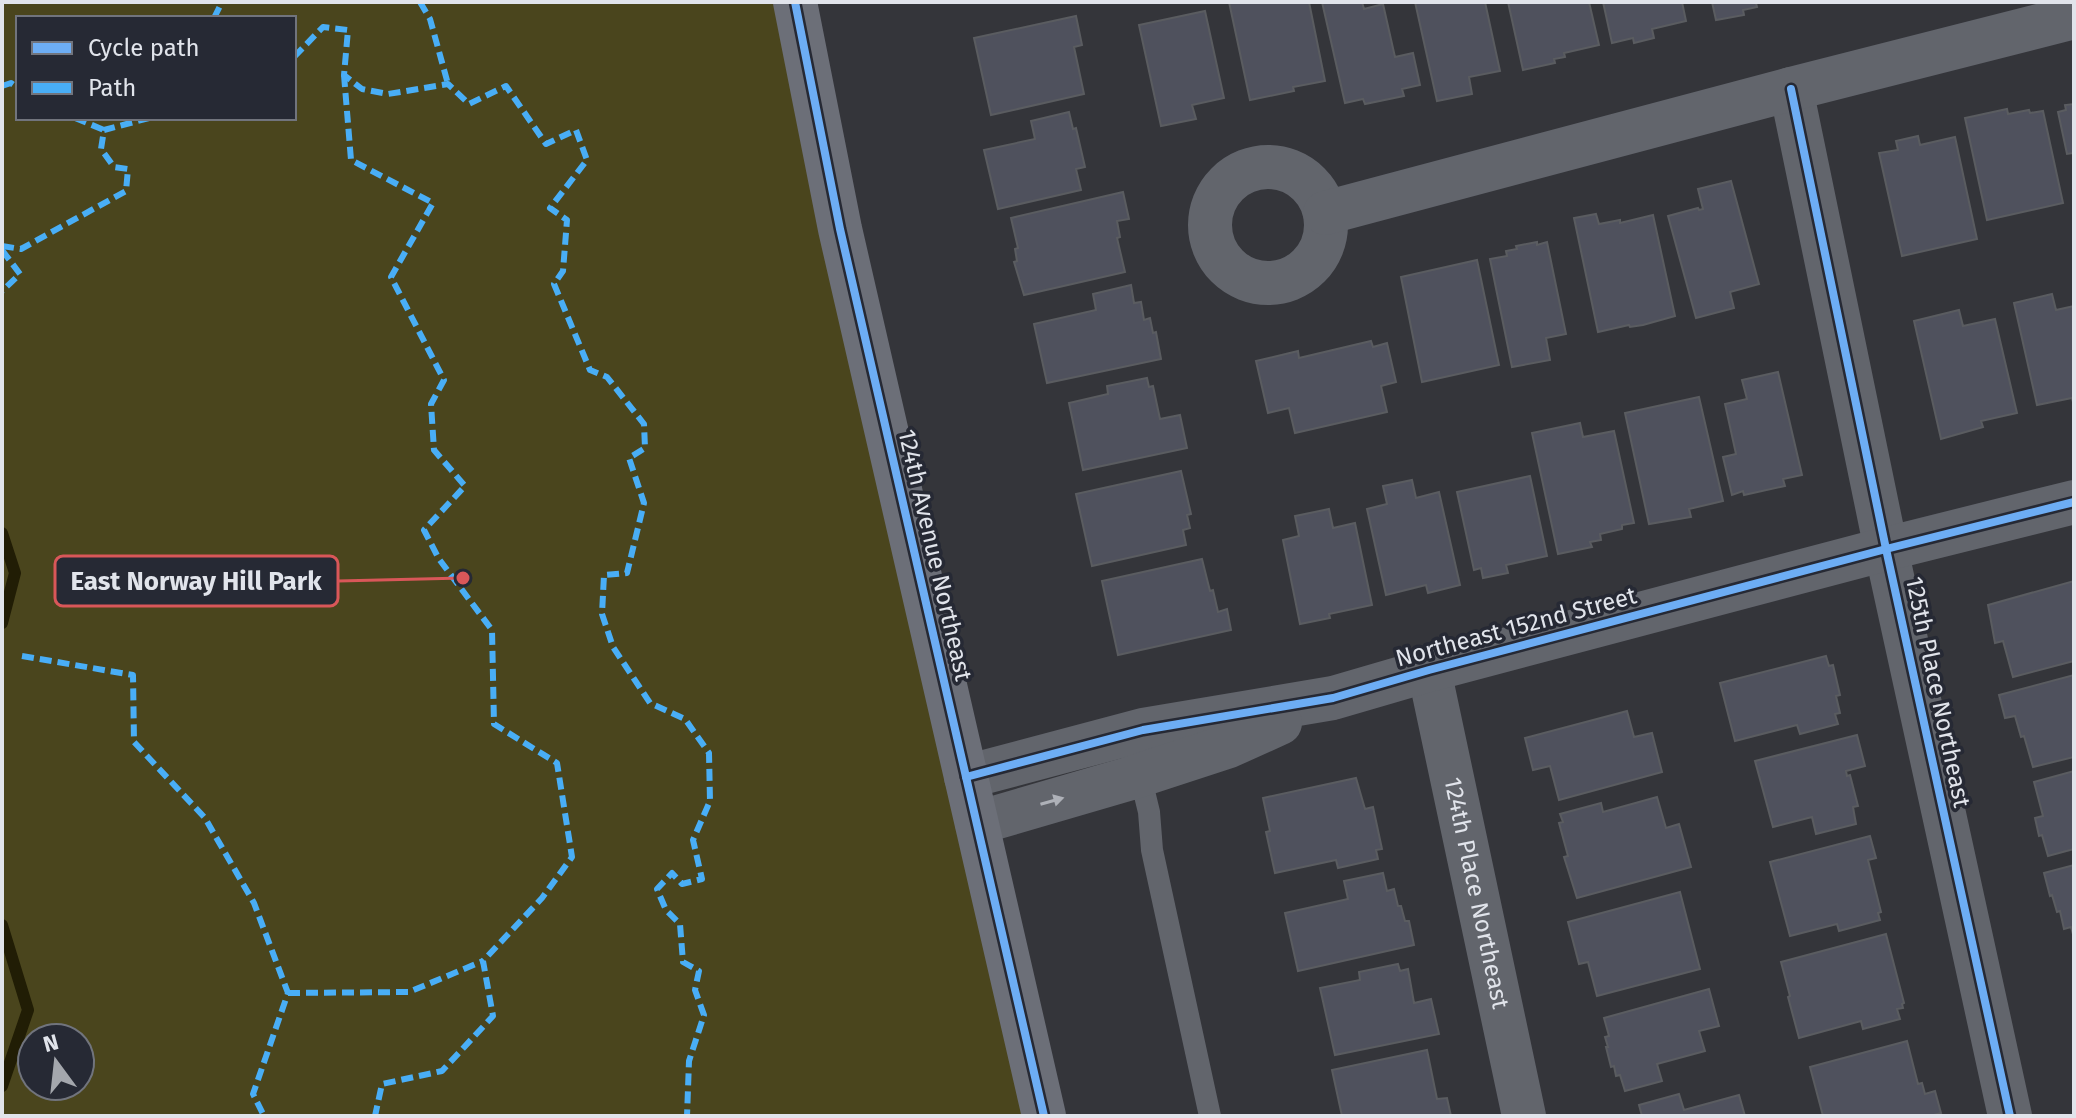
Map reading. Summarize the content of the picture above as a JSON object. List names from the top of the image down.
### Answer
{
  "streets": {
    "street": [
      "124th Avenue Northeast",
      "Northeast 152nd Street",
      "125th Place Northeast",
      "124th Place Northeast"
    ]
  },
  "crossings": [
    ["124th Avenue Northeast", "Northeast 152nd Street"],
    ["Northeast 152nd Street", "125th Place Northeast"],
    ["Northeast 152nd Street", "124th Place Northeast"]
  ],
  "places": ["East Norway Hill Park"],
  "legend": ["Cycle path", "Path"],
  "north": "top"
}
